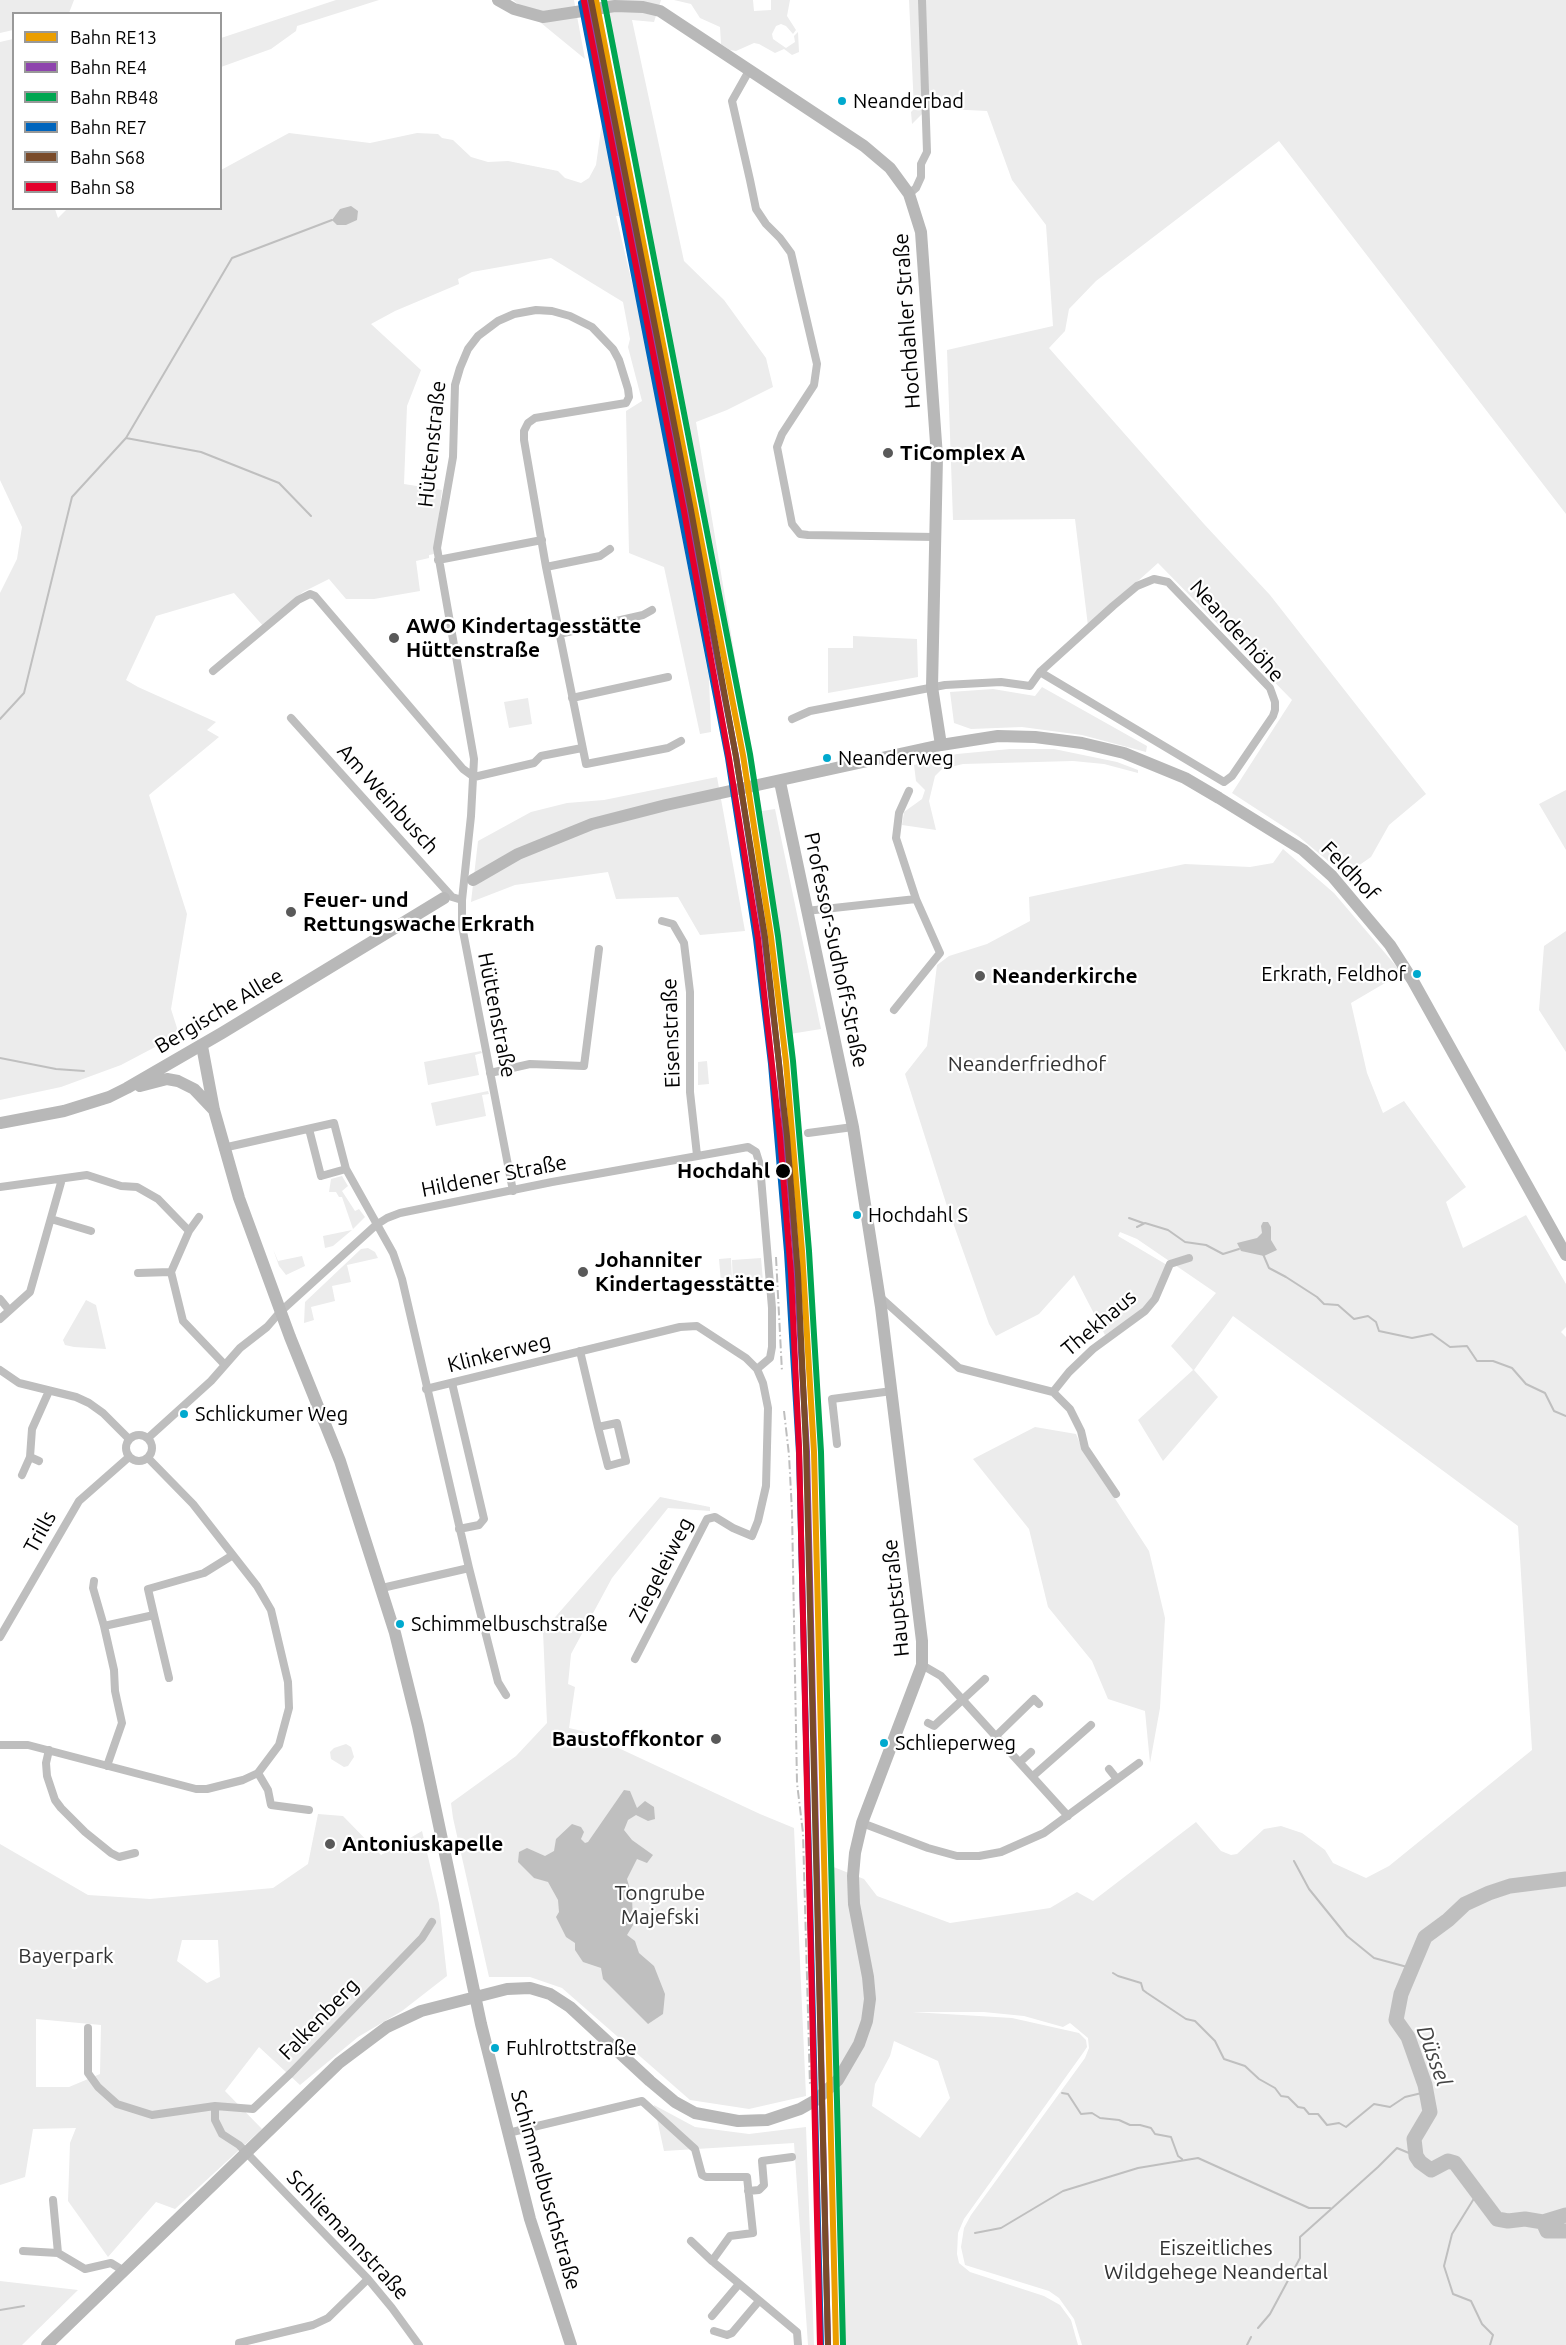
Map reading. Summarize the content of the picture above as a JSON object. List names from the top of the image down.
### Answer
{
  "streets": {
    "main road": [
      "Hochdahler Straße",
      "Feldhof",
      "Professor-Sudhoff-Straße",
      "Bergische Allee",
      "Hauptstraße",
      "Schimmelbuschstraße"
    ],
    "street": [
      "Hüttenstraße",
      "Neanderhöhe",
      "Am Weinbusch",
      "Eisenstraße",
      "Hildener Straße",
      "Thekhaus",
      "Klinkerweg",
      "Trills",
      "Ziegeleiweg",
      "Falkenberg",
      "Schliemannstraße"
    ]
  },
  "crossings": [
    ["Hochdahler Straße", "Neanderhöhe"],
    ["Hochdahler Straße", "Feldhof"],
    ["Hüttenstraße", "Am Weinbusch"],
    ["Hüttenstraße", "Hildener Straße"],
    ["Professor-Sudhoff-Straße", "Hauptstraße"],
    ["Bergische Allee", "Schimmelbuschstraße"],
    ["Eisenstraße", "Hildener Straße"],
    ["Hildener Straße", "Klinkerweg"],
    ["Hildener Straße", "Ziegeleiweg"],
    ["Hildener Straße", "Schimmelbuschstraße"],
    ["Klinkerweg", "Ziegeleiweg"],
    ["Hauptstraße", "Schimmelbuschstraße"]
  ],
  "water": ["Düssel"],
  "parks": [
    "Neanderfriedhof",
    "Tongrube Majefski",
    "Bayerpark",
    "Eiszeitliches Wildgehege Neandertal"
  ],
  "places": [
    "Neanderbad",
    "TiComplex A",
    "AWO Kindertagesstätte Hüttenstraße",
    "Neanderweg",
    "Feuer- und Rettungswache Erkrath",
    "Erkrath, Feldhof",
    "Neanderkirche",
    "Hochdahl",
    "Hochdahl S",
    "Johanniter Kindertagesstätte",
    "Schlickumer Weg",
    "Schimmelbuschstraße",
    "Baustoffkontor",
    "Schlieperweg",
    "Antoniuskapelle",
    "Fuhlrottstraße"
  ],
  "lines": [
    "rail line RE13",
    "rail line RB48",
    "rail line S68",
    "rail line RE4",
    "rail line S8",
    "rail line RE7"
  ],
  "legend": [
    "Bahn RE13",
    "Bahn RE4",
    "Bahn RB48",
    "Bahn RE7",
    "Bahn S68",
    "Bahn S8"
  ]
}
